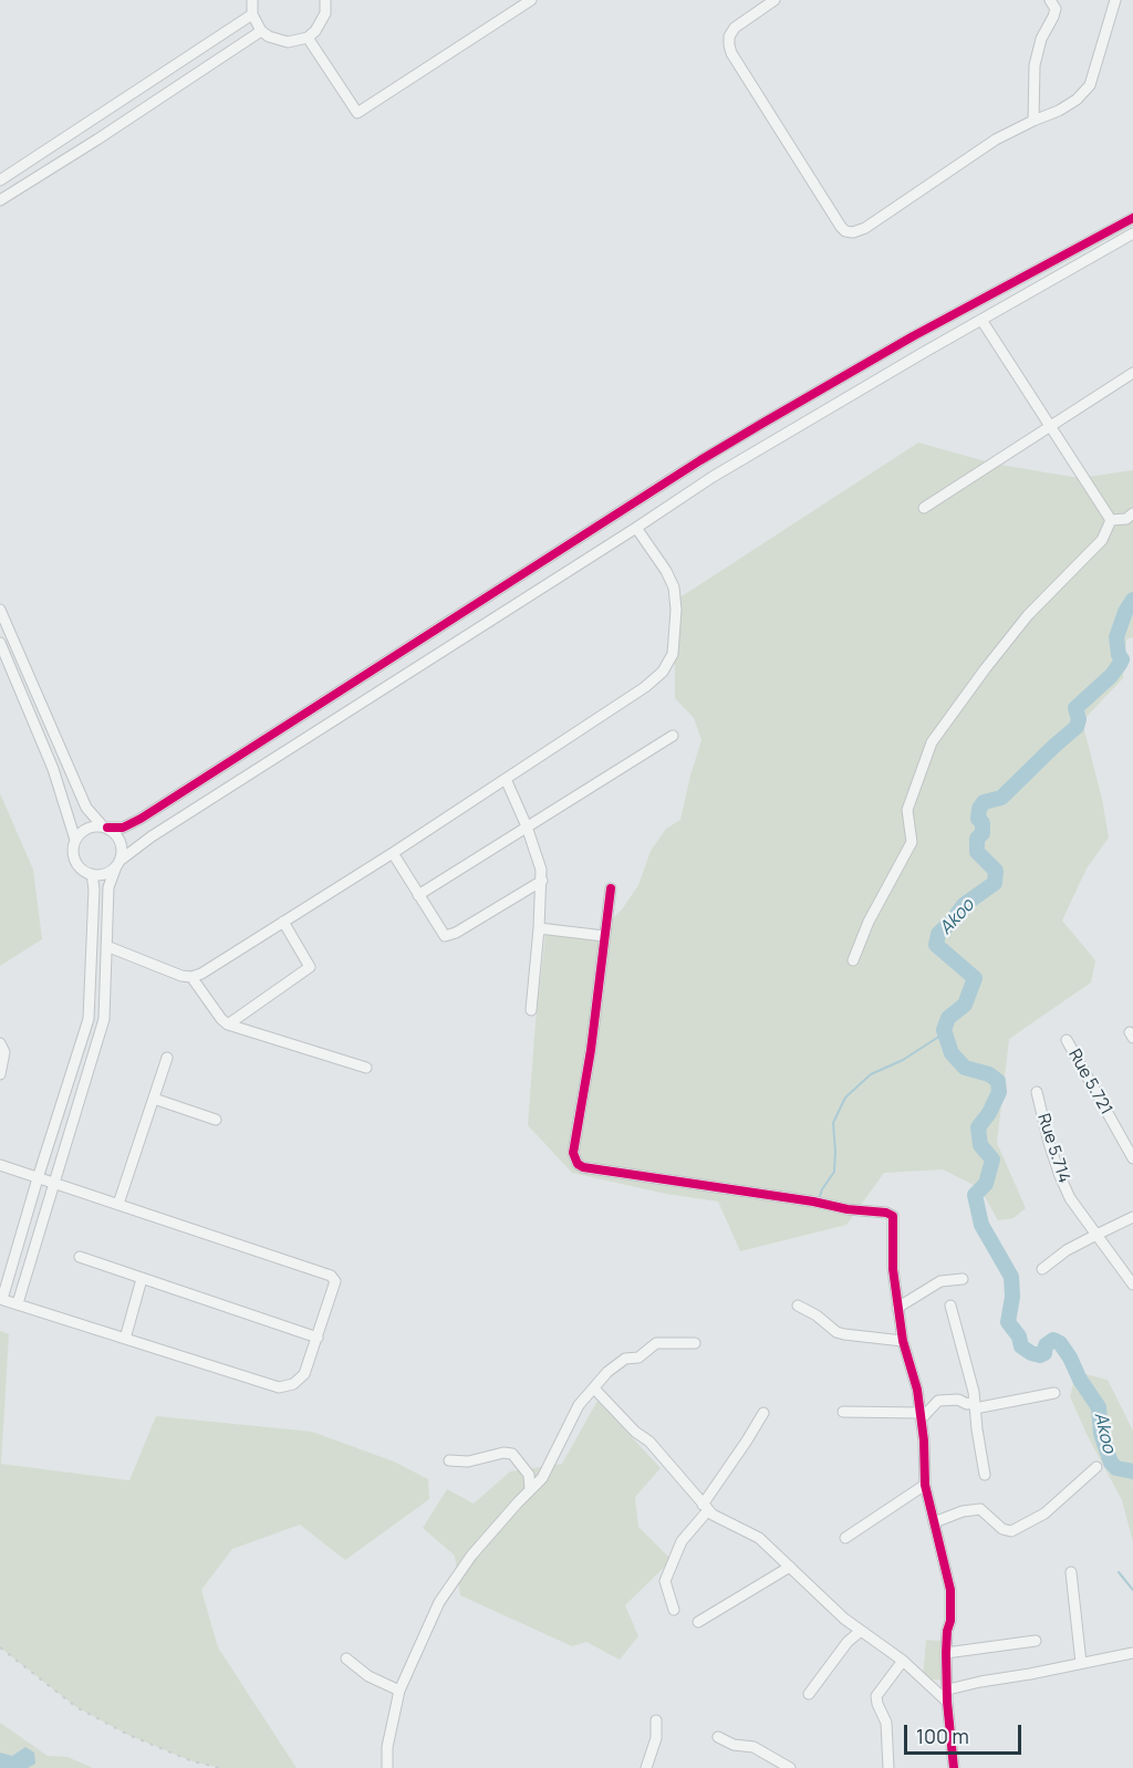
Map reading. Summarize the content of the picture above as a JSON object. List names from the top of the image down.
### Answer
{
  "streets": {
    "street": ["Rue 5.721", "Rue 5.714"]
  },
  "water": ["Akoo"],
  "scale_bar": "100 m"
}
